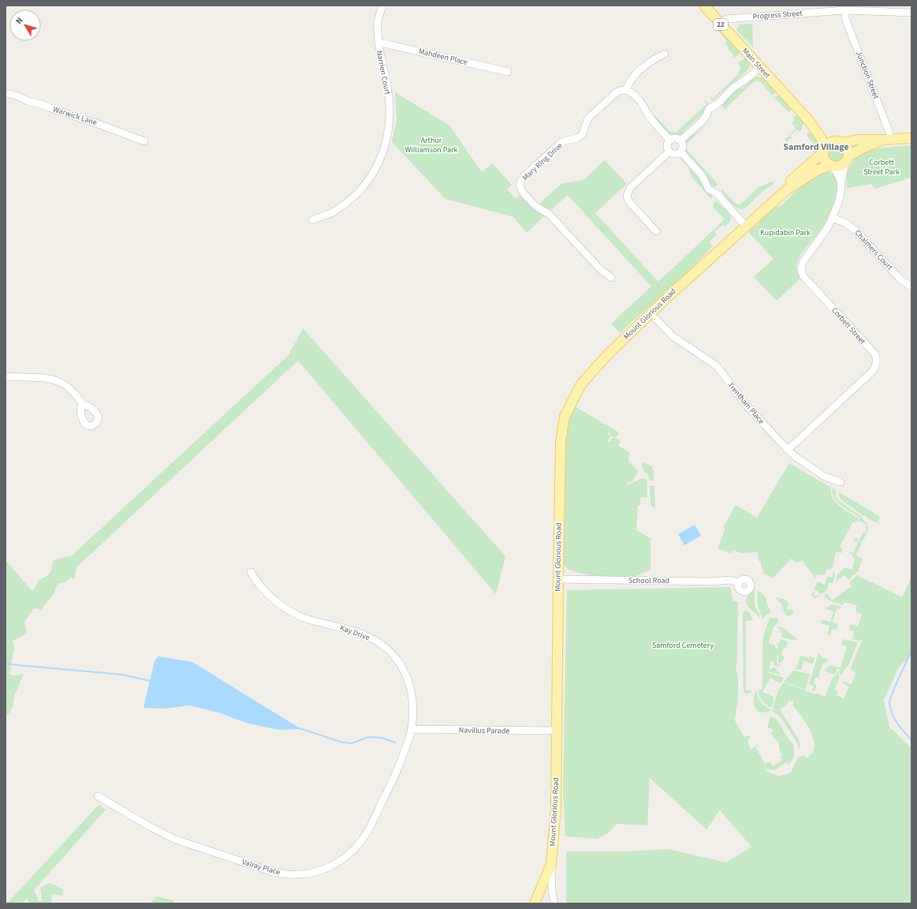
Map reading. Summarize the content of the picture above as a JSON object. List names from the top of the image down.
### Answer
{
  "streets": {
    "main road": ["22", "Main Street", "Mount Glorious Road"],
    "street": [
      "Progress Street",
      "Mahdeen Place",
      "Narrien Court",
      "Junction Street",
      "Warwick Lane",
      "Mary Ring Drive",
      "Chalmers Court",
      "Corbett Street",
      "Trentham Place",
      "School Road",
      "Kay Drive",
      "Navillus Parade",
      "Valray Place"
    ]
  },
  "crossings": [
    ["Progress Street", "Main Street"],
    ["Progress Street", "Junction Street"],
    ["22", "Main Street"],
    ["22", "Mount Glorious Road"],
    ["22", "Corbett Street"],
    ["Mahdeen Place", "Narrien Court"],
    ["Main Street", "Mount Glorious Road"],
    ["Main Street", "Corbett Street"],
    ["Chalmers Court", "Corbett Street"],
    ["Mount Glorious Road", "Corbett Street"],
    ["Mount Glorious Road", "School Road"],
    ["Mount Glorious Road", "Navillus Parade"],
    ["Corbett Street", "Trentham Place"],
    ["Kay Drive", "Navillus Parade"],
    ["Kay Drive", "Valray Place"],
    ["Navillus Parade", "Valray Place"]
  ],
  "districts": ["Samford Village"],
  "parks": [
    "Arthur Williamson Park",
    "Corbett Street Park",
    "Kupidabin Park",
    "Samford Cemetery"
  ],
  "north": "top left"
}
